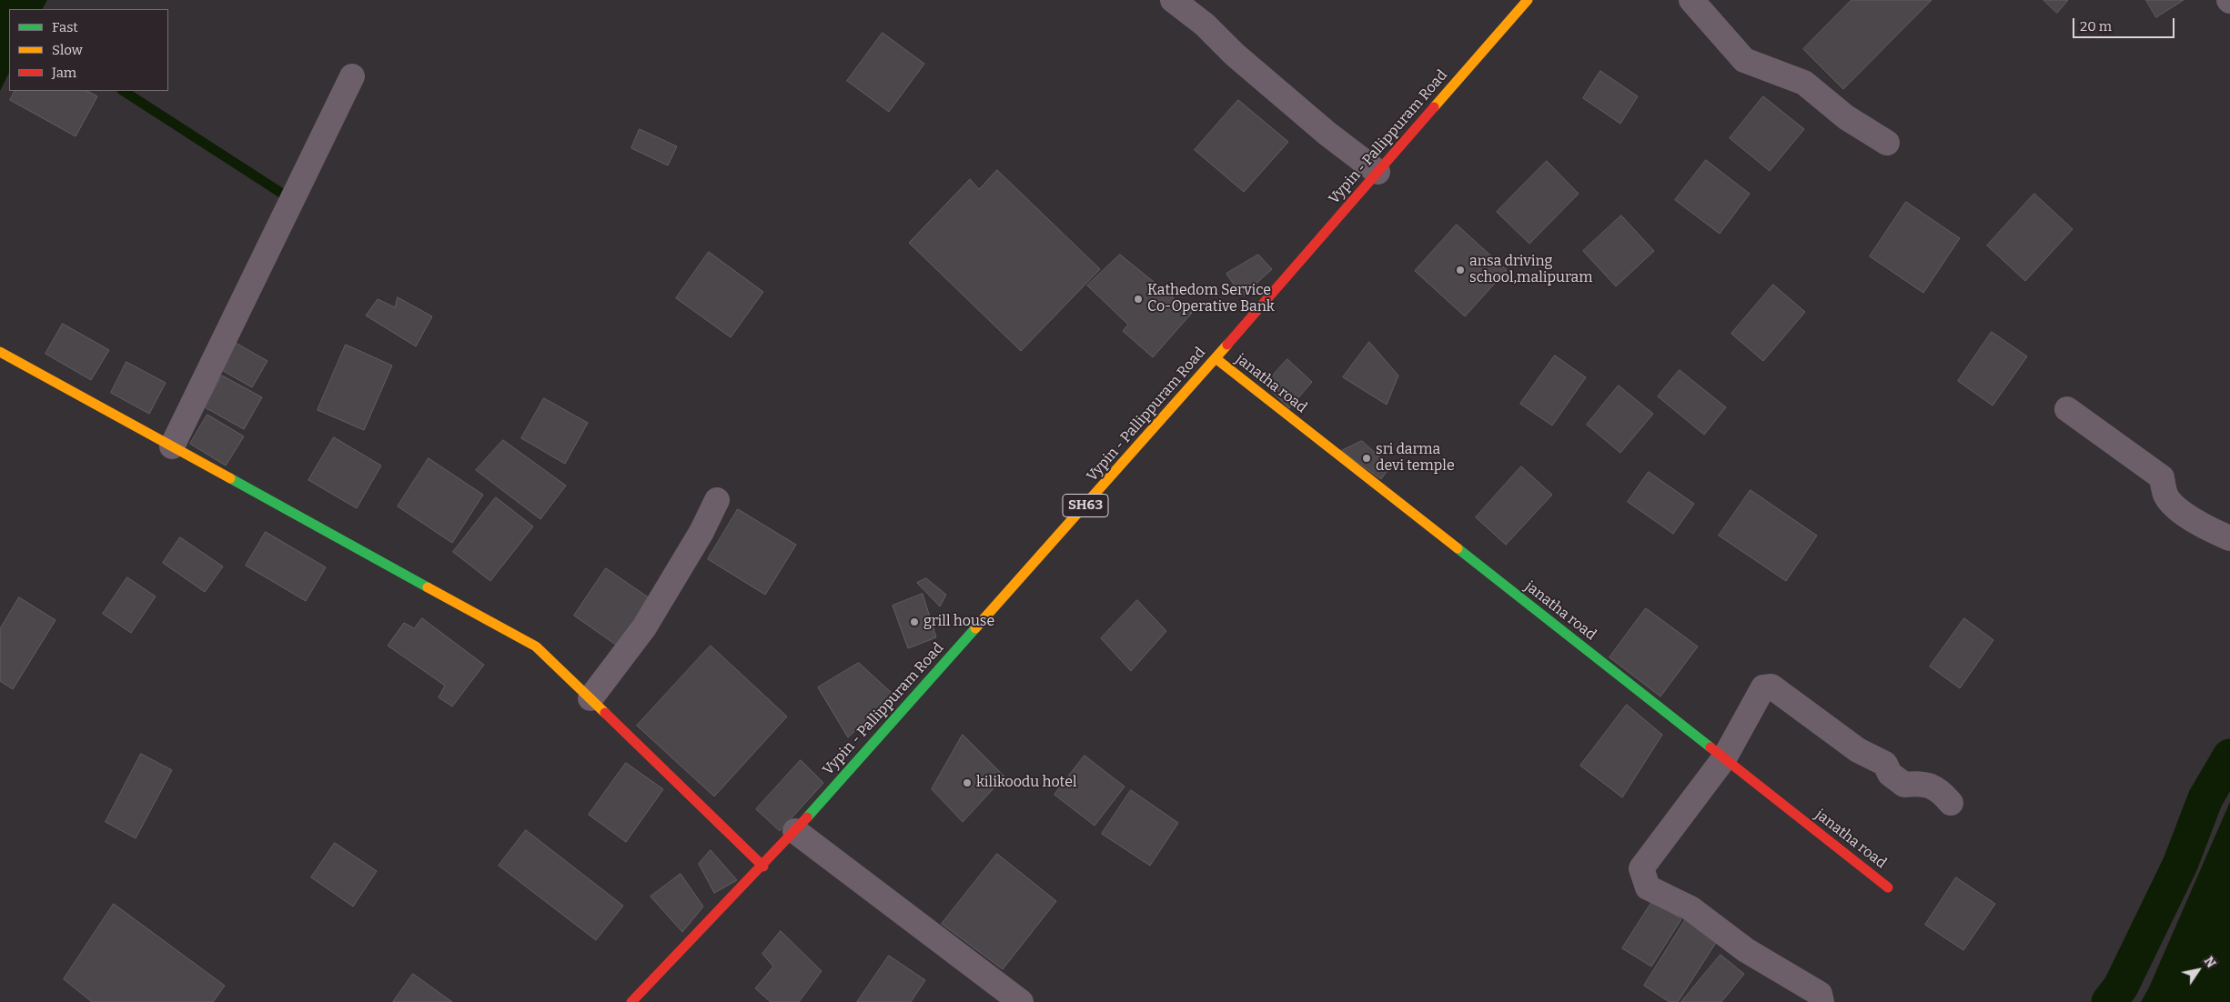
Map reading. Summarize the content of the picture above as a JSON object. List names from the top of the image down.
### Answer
{
  "streets": {
    "street": ["Vypin - Pallippuram Road", "janatha road", "SH63"]
  },
  "crossings": [
    ["Vypin - Pallippuram Road", "janatha road"]
  ],
  "places": [
    "ansa driving school,malipuram",
    "Kathedom Service Co-Operative Bank",
    "sri darma devi temple",
    "grill house",
    "kilikoodu hotel"
  ],
  "legend": ["Fast", "Slow", "Jam"],
  "scale_bar": "20 m",
  "north": "top right"
}
